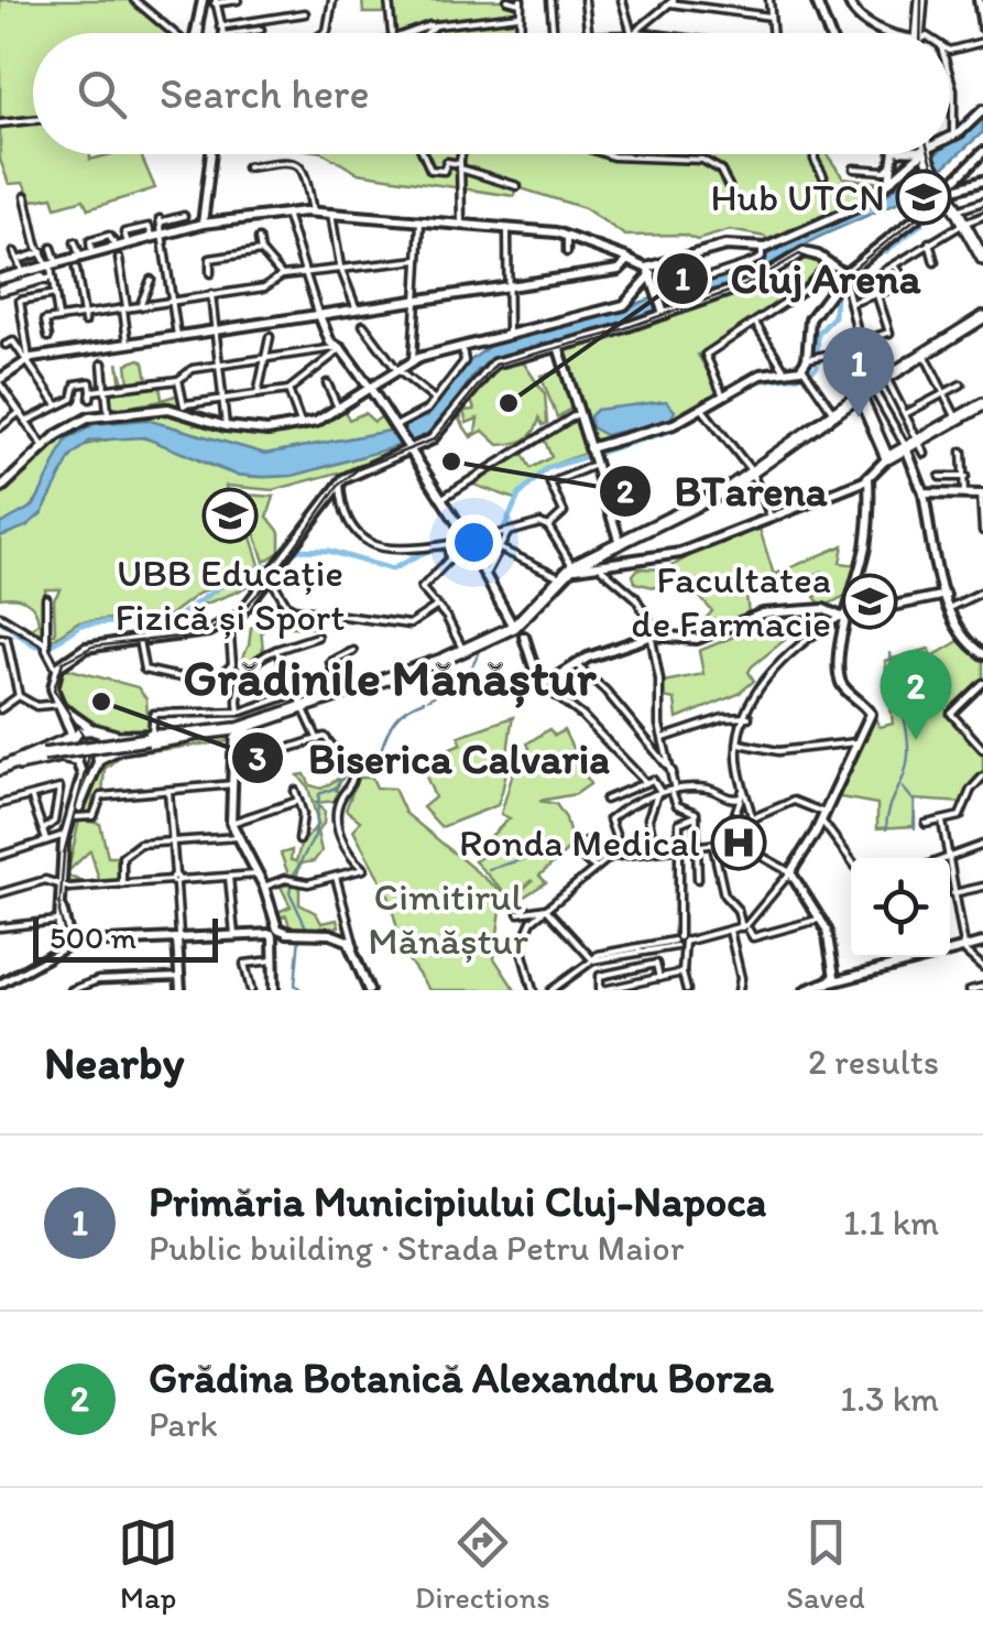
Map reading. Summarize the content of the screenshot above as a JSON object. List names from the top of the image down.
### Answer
{
  "districts": ["Grădinile Mănăștur"],
  "parks": ["Cimitirul Mănăștur"],
  "places": {
    "school or university": ["Hub UTCN", "UBB Educație Fizică și Sport", "Facultatea de Farmacie"],
    "other": ["Cluj Arena", "BTarena", "Biserica Calvaria"],
    "hospital": ["Ronda Medical"]
  },
  "scale_bar": "500 m",
  "page": {
    "search": "Search here",
    "pins": ["1", "2"],
    "scale": "500 m",
    "heading": ["Nearby", "2 results"],
    "list": [
      {
        "mark": "1",
        "name": "Primăria Municipiului Cluj-Napoca",
        "note": "Public building · Strada Petru Maior",
        "value": "1.1 km"
      },
      {
        "mark": "2",
        "name": "Grădina Botanică Alexandru Borza",
        "note": "Park",
        "value": "1.3 km"
      }
    ],
    "nav": ["Map", "Directions", "Saved"]
  }
}
